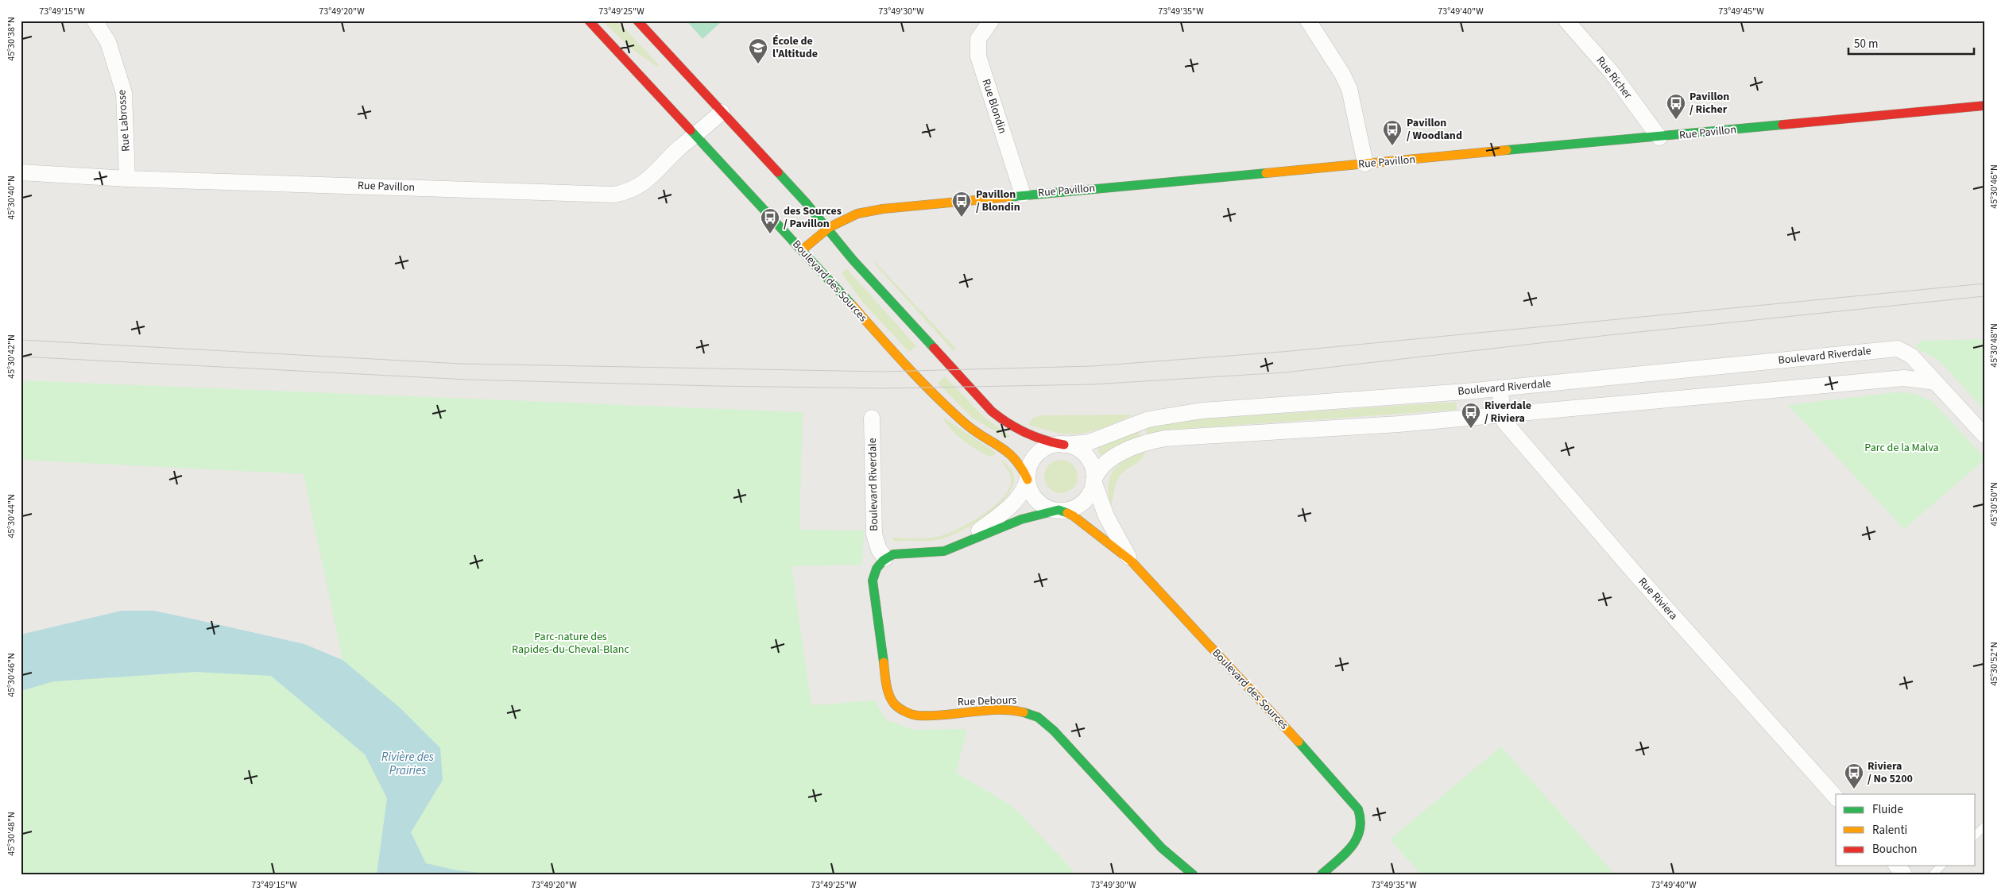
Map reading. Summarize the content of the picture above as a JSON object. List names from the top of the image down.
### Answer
{
  "streets": {
    "street": [
      "Rue Richer",
      "Rue Blondin",
      "Rue Labrosse",
      "Rue Pavillon",
      "Boulevard des Sources",
      "Boulevard Riverdale",
      "Rue Riviera",
      "Rue Debours"
    ]
  },
  "crossings": [
    ["Rue Richer", "Rue Pavillon"],
    ["Rue Blondin", "Rue Pavillon"],
    ["Rue Labrosse", "Rue Pavillon"],
    ["Rue Pavillon", "Boulevard des Sources"],
    ["Boulevard des Sources", "Boulevard Riverdale"],
    ["Boulevard Riverdale", "Rue Riviera"],
    ["Boulevard Riverdale", "Rue Debours"]
  ],
  "water": ["Rivière des Prairies"],
  "parks": ["Parc de la Malva", "Parc-nature des Rapides-du-Cheval-Blanc"],
  "places": {
    "school or university": ["École de l'Altitude"],
    "bus stop": [
      "Pavillon / Richer",
      "Pavillon / Woodland",
      "Pavillon / Blondin",
      "des Sources / Pavillon",
      "Riverdale / Riviera",
      "Riviera / No 5200"
    ]
  },
  "legend": ["Fluide", "Ralenti", "Bouchon"],
  "scale_bar": "50 m",
  "coordinates": [
    "73°49'15\"W",
    "73°49'20\"W",
    "73°49'25\"W",
    "73°49'30\"W",
    "73°49'35\"W",
    "73°49'40\"W",
    "73°49'45\"W",
    "45°30'38\"N",
    "45°30'46\"N",
    "45°30'40\"N",
    "45°30'48\"N",
    "45°30'42\"N",
    "45°30'50\"N",
    "45°30'44\"N",
    "45°30'52\"N"
  ]
}
